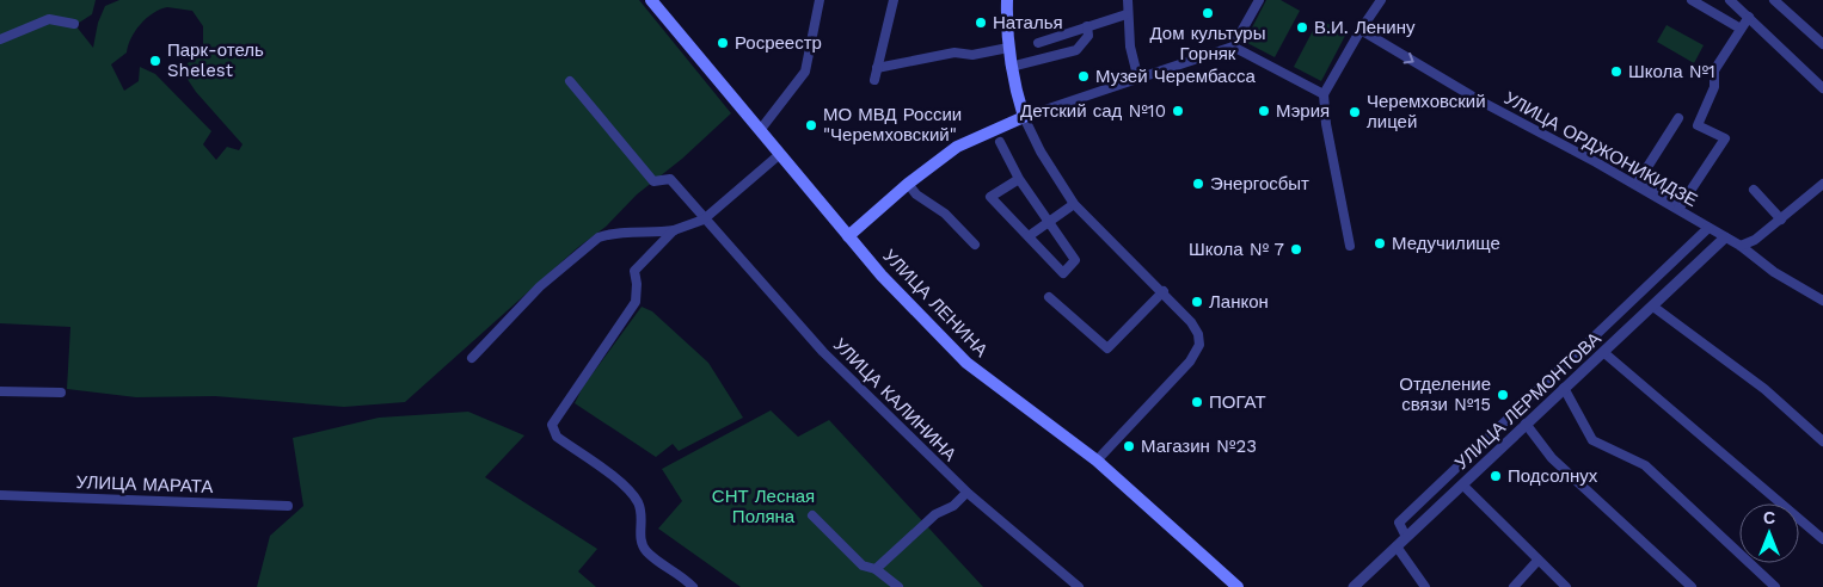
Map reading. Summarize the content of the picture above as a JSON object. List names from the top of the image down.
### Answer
{
  "streets": {
    "main road": ["УЛИЦА ЛЕНИНА"],
    "street": [
      "УЛИЦА ОРДЖОНИКИДЗЕ",
      "УЛИЦА КАЛИНИНА",
      "УЛИЦА ЛЕРМОНТОВА",
      "УЛИЦА МАРАТА"
    ]
  },
  "crossings": [
    ["УЛИЦА ОРДЖОНИКИДЗЕ", "УЛИЦА ЛЕРМОНТОВА"]
  ],
  "one_way": ["УЛИЦА ОРДЖОНИКИДЗЕ"],
  "parks": ["СНТ Лесная Поляна"],
  "places": [
    "Дом культуры Горняк",
    "Наталья",
    "В.И. Ленину",
    "Росреестр",
    "Парк-отель Shelest",
    "Школа №1",
    "Музей Черембасса",
    "Детский сад №10",
    "Мэрия",
    "Черемховский лицей",
    "МО МВД России \"Черемховский\"",
    "Энергосбыт",
    "Медучилище",
    "Школа № 7",
    "Ланкон",
    "Отделение связи №15",
    "ПОГАТ",
    "Магазин №23",
    "Подсолнух"
  ],
  "north": "top"
}
